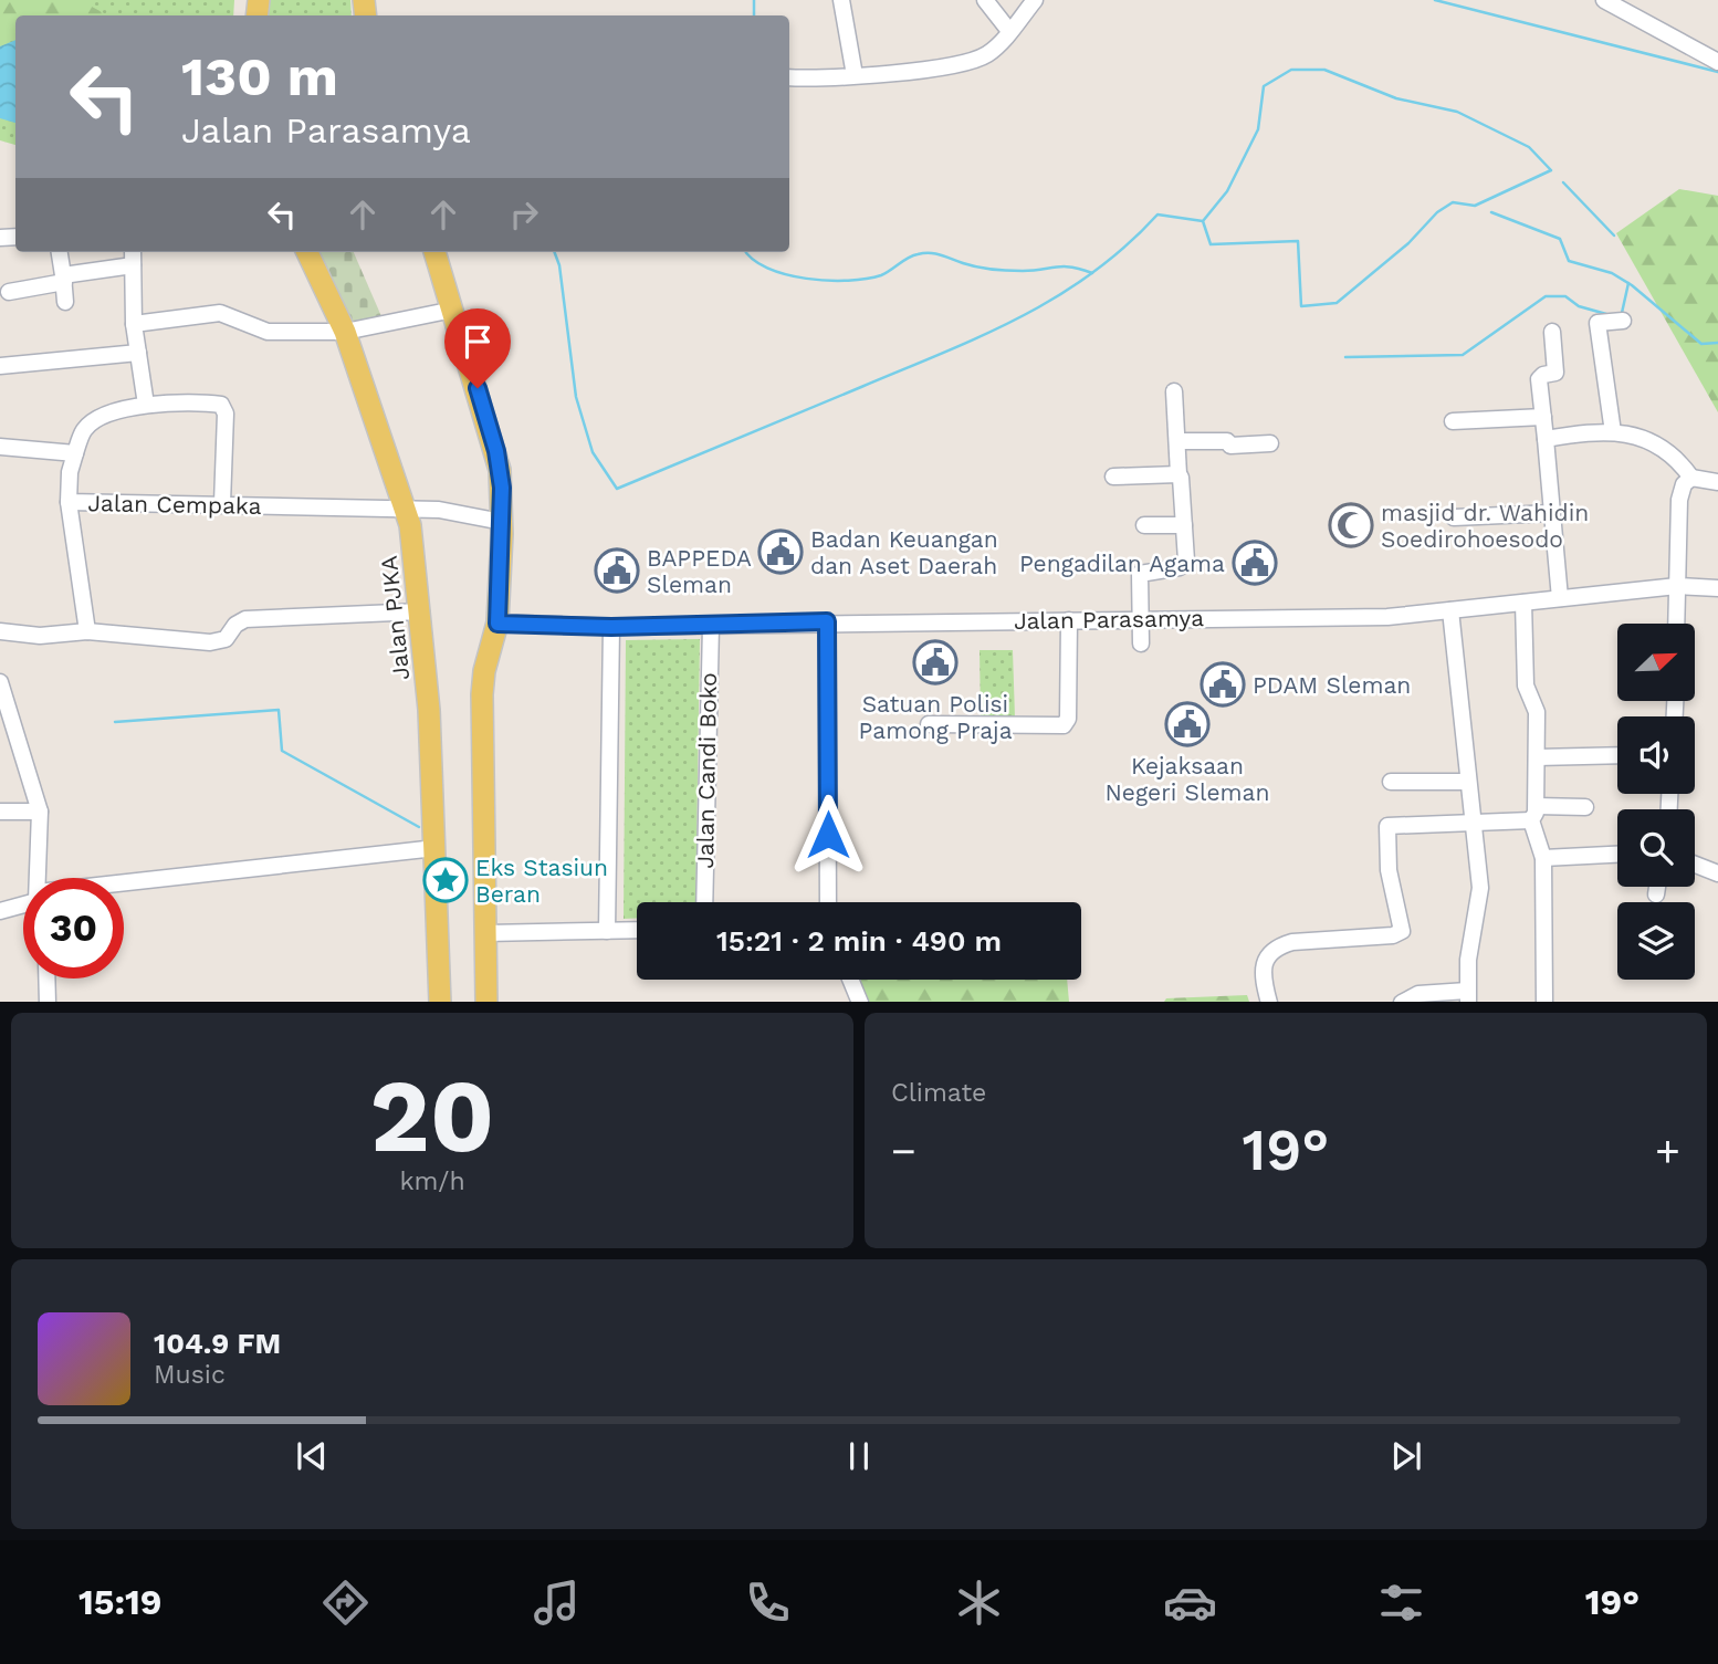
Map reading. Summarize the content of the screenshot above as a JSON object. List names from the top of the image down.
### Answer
{
  "streets": {
    "main road": ["Jalan PJKA"],
    "street": ["Jalan Cempaka", "Jalan Parasamya", "Jalan Candi Boko"]
  },
  "crossings": [
    ["Jalan Cempaka", "Jalan PJKA"],
    ["Jalan Parasamya", "Jalan Candi Boko"]
  ],
  "places": {
    "mosque": ["masjid dr. Wahidin Soedirohoesodo"],
    "public building": [
      "Badan Keuangan dan Aset Daerah",
      "Pengadilan Agama",
      "BAPPEDA Sleman",
      "Satuan Polisi Pamong Praja",
      "PDAM Sleman",
      "Kejaksaan Negeri Sleman"
    ],
    "place": ["Eks Stasiun Beran"]
  },
  "north": "top right",
  "page": {
    "turn": ["130 m", "Jalan Parasamya"],
    "limit": "30",
    "trip": "15:21 · 2 min · 490 m",
    "tile": [
      ["20", "km/h"],
      "Climate"
    ],
    "heat": ["−", "19°", "+"],
    "song": ["104.9 FM", "Music"],
    "tabs": ["15:19", "19°"]
  }
}
